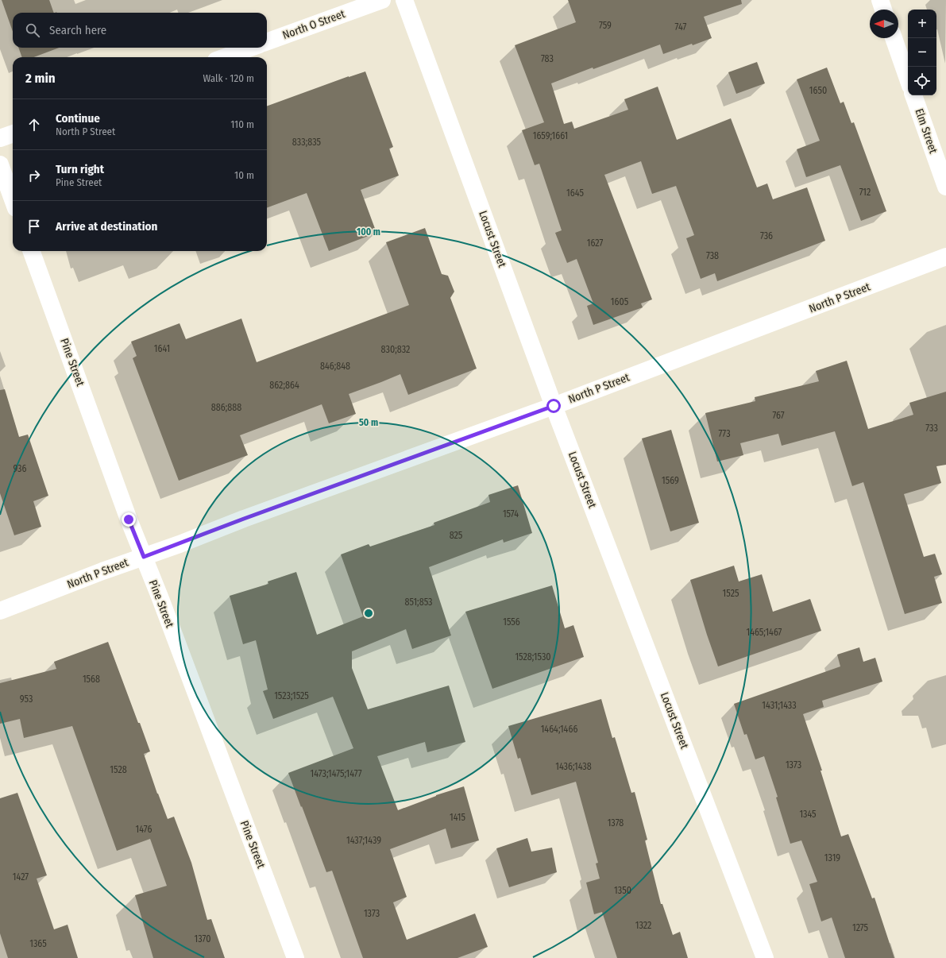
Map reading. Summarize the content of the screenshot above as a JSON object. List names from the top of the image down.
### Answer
{
  "streets": {
    "street": [
      "North O Street",
      "Elm Street",
      "Locust Street",
      "North P Street",
      "Pine Street"
    ]
  },
  "crossings": [
    ["Locust Street", "North P Street"],
    ["North P Street", "Pine Street"]
  ],
  "house_numbers": [
    "759",
    "747",
    "783",
    "1650",
    "1659;1661",
    "833;835",
    "712",
    "1645",
    "736",
    "1627",
    "738",
    "1605",
    "1641",
    "830;832",
    "846;848",
    "862;864",
    "886;888",
    "767",
    "733",
    "773",
    "936",
    "1569",
    "1574",
    "825",
    "1525",
    "851;853",
    "1556",
    "1465;1467",
    "1528;1530",
    "1568",
    "1523;1525",
    "953",
    "1431;1433",
    "1464;1466",
    "1373",
    "1436;1438",
    "1528",
    "1473;1475;1477",
    "1345",
    "1415",
    "1378",
    "1476",
    "1437;1439",
    "1319",
    "1427",
    "1350",
    "1373",
    "1322",
    "1275",
    "1370",
    "1365"
  ],
  "north": "left",
  "page": {
    "map_buttons": ["+", "−"],
    "search": "Search here",
    "heading": ["2 min", "Walk · 120 m"],
    "list": [
      ["Continue", "North P Street", "110 m"],
      ["Turn right", "Pine Street", "10 m"],
      "Arrive at destination"
    ]
  },
  "rings": ["100 m", "50 m"]
}
